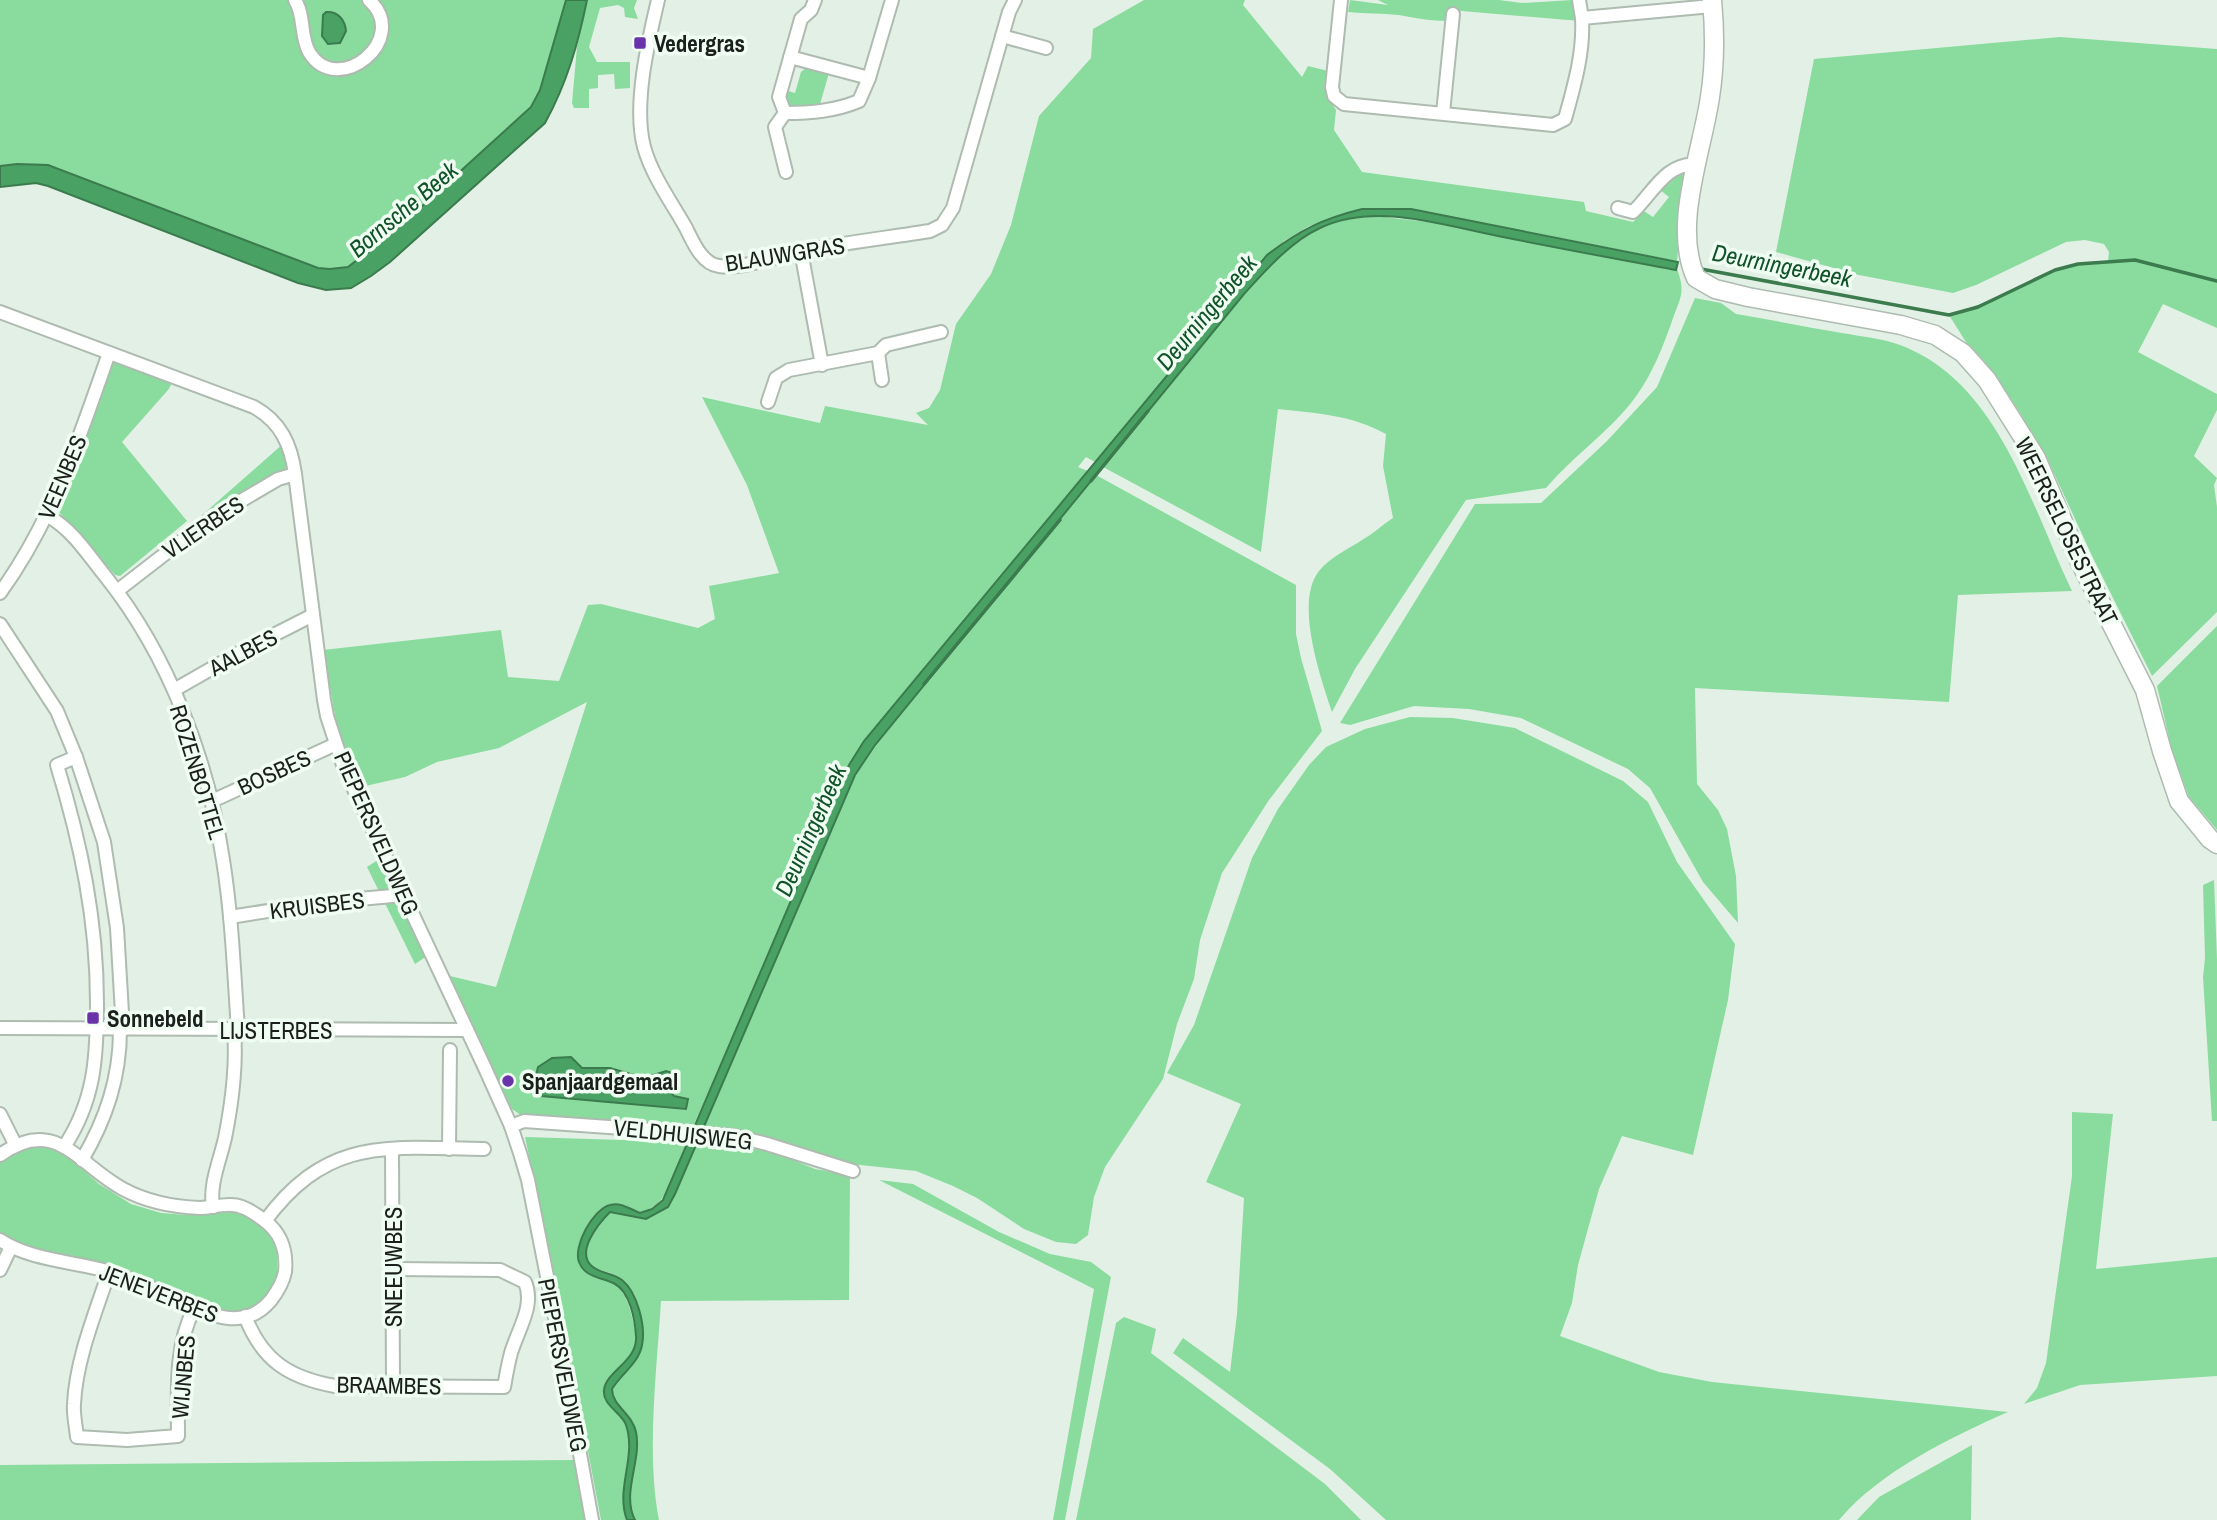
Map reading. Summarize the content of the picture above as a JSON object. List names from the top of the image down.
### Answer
{
  "streets": {
    "street": [
      "BLAUWGRAS",
      "VEENBES",
      "VLIERBES",
      "WEERSELOSESTRAAT",
      "AALBES",
      "ROZENBOTTEL",
      "BOSBES",
      "PIEPERSVELDWEG",
      "KRUISBES",
      "LIJSTERBES",
      "VELDHUISWEG",
      "SNEEUWBES",
      "JENEVERBES",
      "WIJNBES",
      "BRAAMBES"
    ]
  },
  "crossings": [
    ["VEENBES", "ROZENBOTTEL"],
    ["VEENBES", "PIEPERSVELDWEG"],
    ["VLIERBES", "ROZENBOTTEL"],
    ["VLIERBES", "PIEPERSVELDWEG"],
    ["AALBES", "ROZENBOTTEL"],
    ["AALBES", "PIEPERSVELDWEG"],
    ["ROZENBOTTEL", "BOSBES"],
    ["ROZENBOTTEL", "KRUISBES"],
    ["ROZENBOTTEL", "LIJSTERBES"],
    ["BOSBES", "PIEPERSVELDWEG"],
    ["PIEPERSVELDWEG", "KRUISBES"],
    ["PIEPERSVELDWEG", "LIJSTERBES"],
    ["PIEPERSVELDWEG", "VELDHUISWEG"],
    ["SNEEUWBES", "BRAAMBES"],
    ["JENEVERBES", "WIJNBES"],
    ["JENEVERBES", "BRAAMBES"]
  ],
  "water": ["Bornsche Beek", "Deurningerbeek"],
  "places": {
    "transit": ["Vedergras", "Sonnebeld"],
    "other": ["Spanjaardgemaal"]
  }
}
